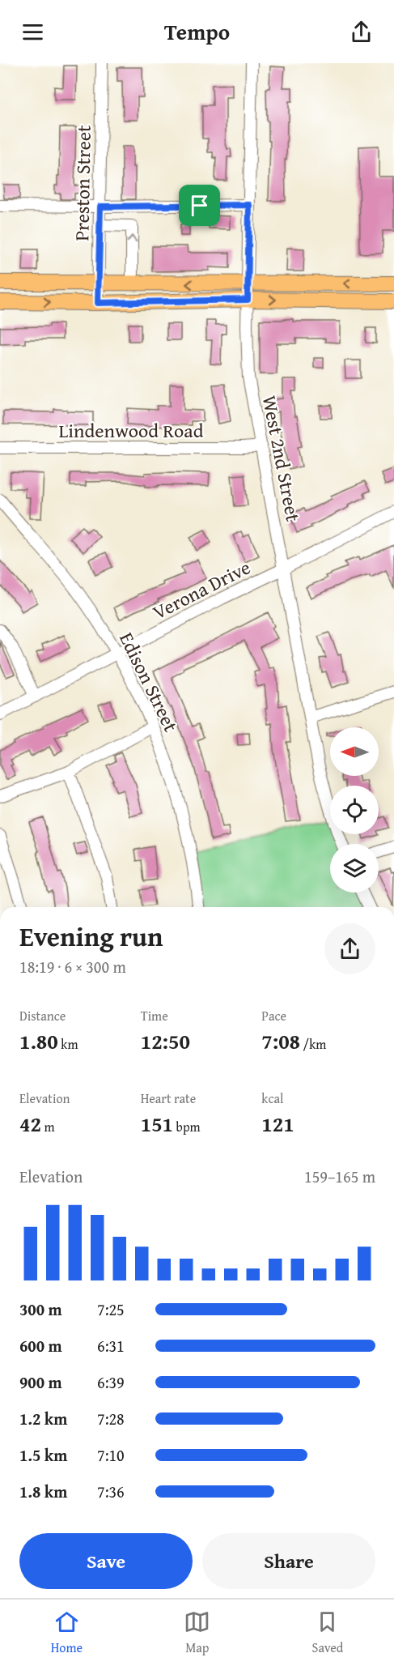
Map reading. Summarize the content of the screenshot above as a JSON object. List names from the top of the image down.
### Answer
{
  "streets": {
    "street": [
      "Preston Street",
      "Lindenwood Road",
      "West 2nd Street",
      "Verona Drive",
      "Edison Street"
    ]
  },
  "crossings": [
    ["Lindenwood Road", "West 2nd Street"],
    ["West 2nd Street", "Verona Drive"],
    ["Verona Drive", "Edison Street"]
  ],
  "north": "left",
  "page": {
    "header": "Tempo",
    "heading": ["Evening run", "18:19 · 6 × 300 m"],
    "stats": [
      ["Distance", "1.80 km"],
      ["Time", "12:50"],
      ["Pace", "7:08 /km"],
      ["Elevation", "42 m"],
      ["Heart rate", "151 bpm"],
      ["kcal", "121"]
    ],
    "chart": ["Elevation", "159–165 m"],
    "list": [
      {
        "name": "300 m",
        "note": "7:25"
      },
      {
        "name": "600 m",
        "note": "6:31"
      },
      {
        "name": "900 m",
        "note": "6:39"
      },
      {
        "name": "1.2 km",
        "note": "7:28"
      },
      {
        "name": "1.5 km",
        "note": "7:10"
      },
      {
        "name": "1.8 km",
        "note": "7:36"
      }
    ],
    "buttons": ["Save", "Share"],
    "tabs": ["Home", "Map", "Saved"]
  }
}
